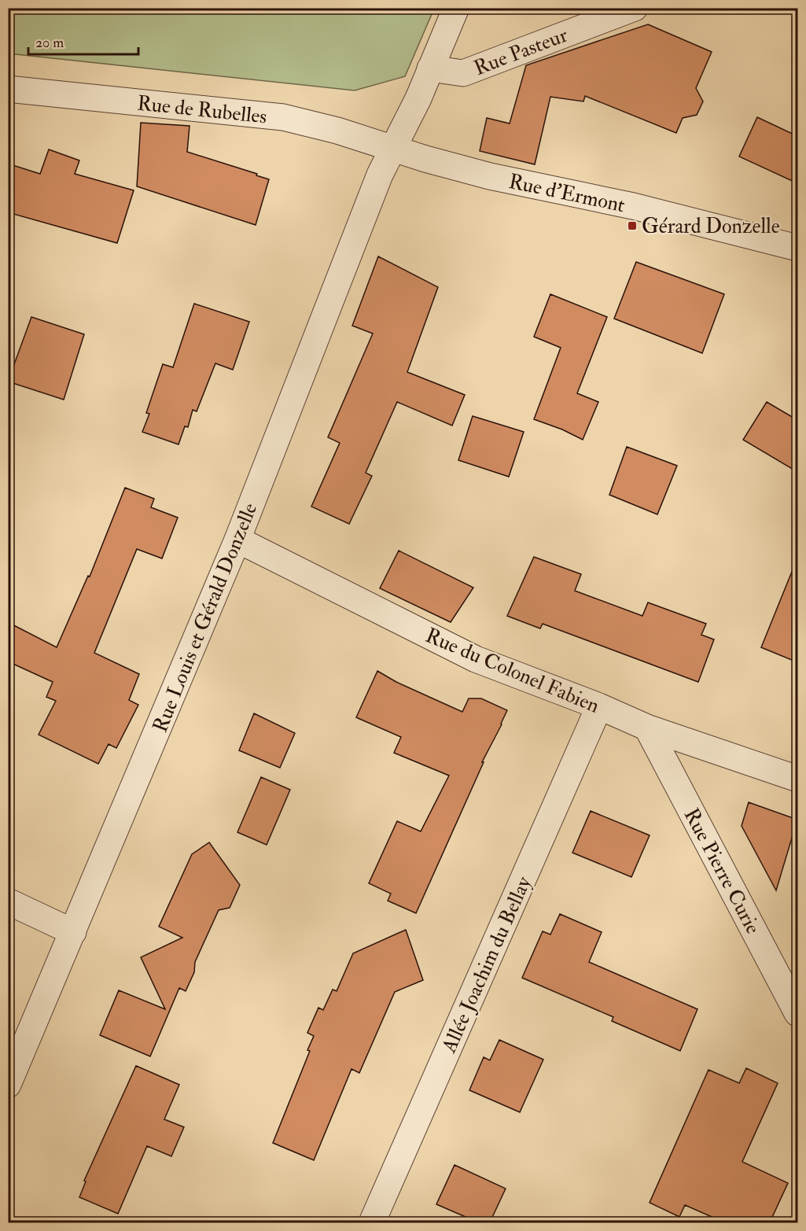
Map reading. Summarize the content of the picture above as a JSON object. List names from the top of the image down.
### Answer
{
  "streets": {
    "street": [
      "Rue Pasteur",
      "Rue de Rubelles",
      "Rue d'Ermont",
      "Rue Louis et Gérald Donzelle",
      "Rue du Colonel Fabien",
      "Rue Pierre Curie",
      "Allée Joachim du Bellay"
    ]
  },
  "crossings": [
    ["Rue Pasteur", "Rue Louis et Gérald Donzelle"],
    ["Rue de Rubelles", "Rue d'Ermont"],
    ["Rue de Rubelles", "Rue Louis et Gérald Donzelle"],
    ["Rue d'Ermont", "Rue Louis et Gérald Donzelle"],
    ["Rue Louis et Gérald Donzelle", "Rue du Colonel Fabien"],
    ["Rue du Colonel Fabien", "Rue Pierre Curie"],
    ["Rue du Colonel Fabien", "Allée Joachim du Bellay"]
  ],
  "places": {
    "transit": ["Gérard Donzelle"]
  },
  "scale_bar": "20 m"
}
